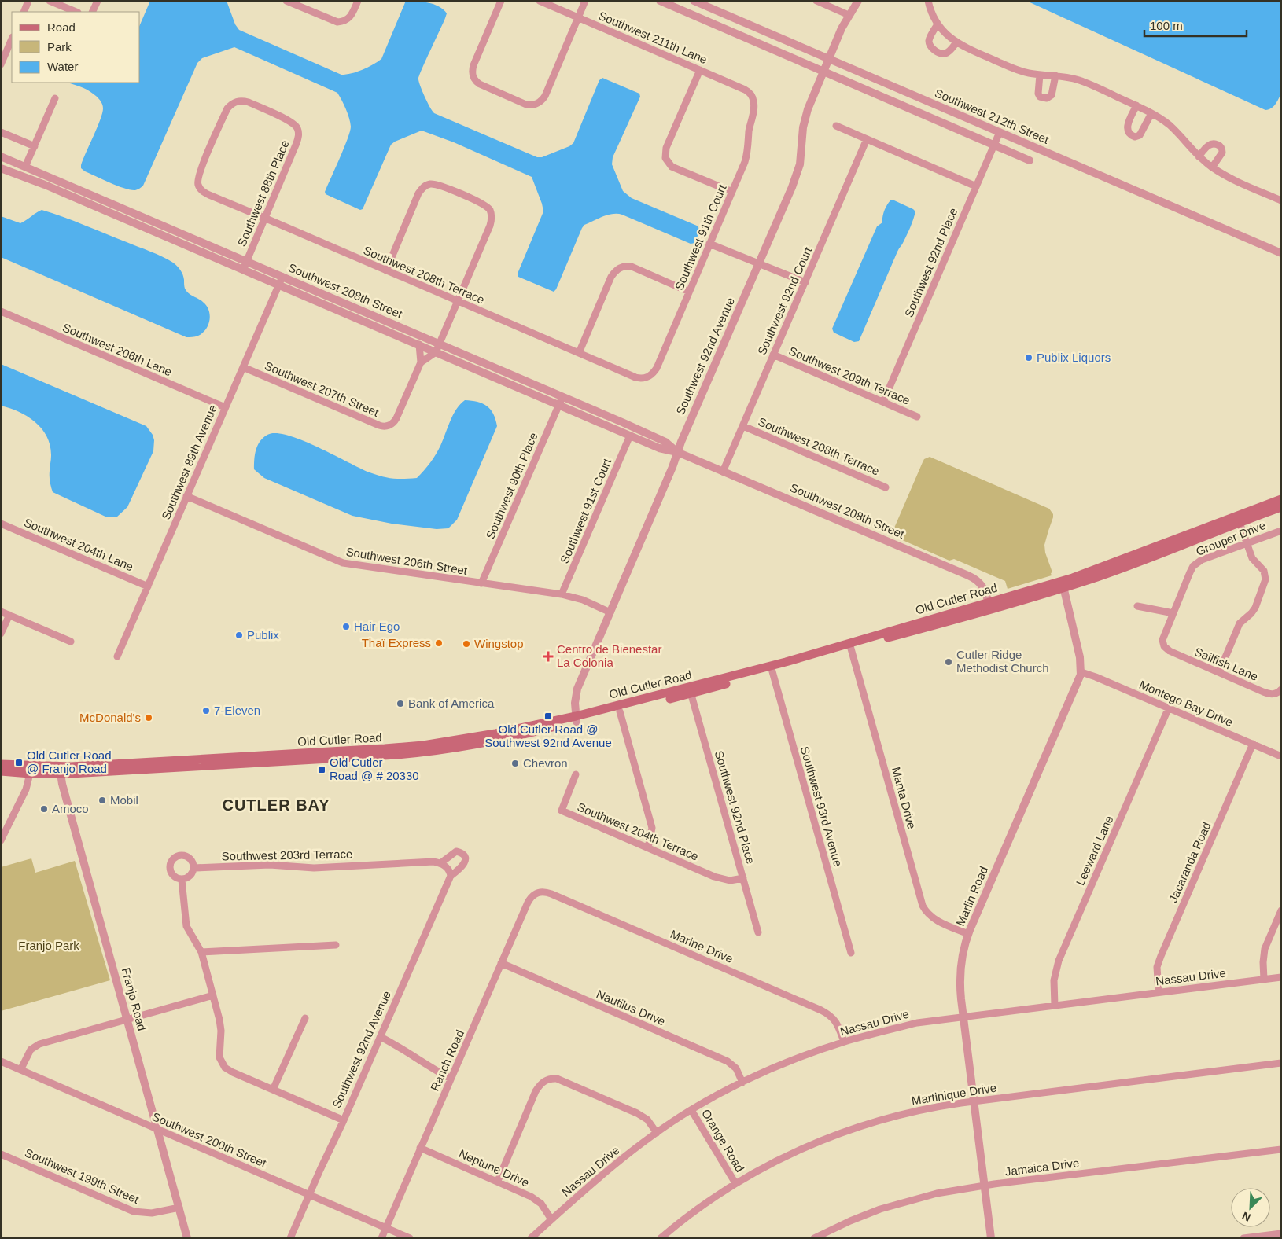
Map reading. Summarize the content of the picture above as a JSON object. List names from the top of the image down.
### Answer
{
  "streets": {
    "main road": ["Old Cutler Road"],
    "street": [
      "Southwest 211th Lane",
      "Southwest 212th Street",
      "Southwest 88th Place",
      "Southwest 91th Court",
      "Southwest 92nd Place",
      "Southwest 208th Terrace",
      "Southwest 208th Street",
      "Southwest 92nd Court",
      "Southwest 206th Lane",
      "Southwest 92nd Avenue",
      "Southwest 209th Terrace",
      "Southwest 207th Street",
      "Southwest 89th Avenue",
      "Southwest 90th Place",
      "Southwest 91st Court",
      "Grouper Drive",
      "Southwest 204th Lane",
      "Southwest 206th Street",
      "Sailfish Lane",
      "Montego Bay Drive",
      "Manta Drive",
      "Southwest 93rd Avenue",
      "Southwest 204th Terrace",
      "Leeward Lane",
      "Southwest 203rd Terrace",
      "Jacaranda Road",
      "Marlin Road",
      "Marine Drive",
      "Nassau Drive",
      "Franjo Road",
      "Nautilus Drive",
      "Ranch Road",
      "Martinique Drive",
      "Southwest 200th Street",
      "Orange Road",
      "Jamaica Drive",
      "Neptune Drive",
      "Southwest 199th Street"
    ]
  },
  "crossings": [
    ["Southwest 211th Lane", "Southwest 91th Court"],
    ["Southwest 212th Street", "Southwest 92nd Place"],
    ["Southwest 212th Street", "Southwest 92nd Avenue"],
    ["Southwest 88th Place", "Southwest 208th Terrace"],
    ["Southwest 88th Place", "Southwest 208th Street"],
    ["Southwest 91th Court", "Southwest 208th Terrace"],
    ["Southwest 92nd Place", "Southwest 209th Terrace"],
    ["Southwest 92nd Place", "Old Cutler Road"],
    ["Southwest 92nd Place", "Southwest 204th Terrace"],
    ["Southwest 208th Terrace", "Southwest 92nd Court"],
    ["Southwest 208th Street", "Southwest 92nd Court"],
    ["Southwest 208th Street", "Southwest 92nd Avenue"],
    ["Southwest 208th Street", "Southwest 89th Avenue"],
    ["Southwest 208th Street", "Southwest 90th Place"],
    ["Southwest 208th Street", "Southwest 91st Court"],
    ["Southwest 208th Street", "Old Cutler Road"],
    ["Southwest 92nd Court", "Southwest 209th Terrace"],
    ["Southwest 206th Lane", "Southwest 89th Avenue"],
    ["Southwest 92nd Avenue", "Southwest 206th Street"],
    ["Southwest 92nd Avenue", "Old Cutler Road"],
    ["Southwest 92nd Avenue", "Southwest 200th Street"],
    ["Southwest 207th Street", "Southwest 89th Avenue"],
    ["Southwest 89th Avenue", "Southwest 204th Lane"],
    ["Southwest 89th Avenue", "Southwest 206th Street"],
    ["Southwest 90th Place", "Southwest 206th Street"],
    ["Southwest 91st Court", "Southwest 206th Street"],
    ["Grouper Drive", "Sailfish Lane"],
    ["Old Cutler Road", "Manta Drive"],
    ["Old Cutler Road", "Southwest 93rd Avenue"],
    ["Old Cutler Road", "Marlin Road"],
    ["Old Cutler Road", "Franjo Road"],
    ["Montego Bay Drive", "Leeward Lane"],
    ["Montego Bay Drive", "Jacaranda Road"],
    ["Montego Bay Drive", "Marlin Road"],
    ["Manta Drive", "Marlin Road"],
    ["Leeward Lane", "Nassau Drive"],
    ["Jacaranda Road", "Nassau Drive"],
    ["Marlin Road", "Nassau Drive"],
    ["Marlin Road", "Martinique Drive"],
    ["Marlin Road", "Jamaica Drive"],
    ["Marine Drive", "Nassau Drive"],
    ["Marine Drive", "Ranch Road"],
    ["Nassau Drive", "Nautilus Drive"],
    ["Nassau Drive", "Orange Road"],
    ["Nassau Drive", "Neptune Drive"],
    ["Franjo Road", "Southwest 200th Street"],
    ["Franjo Road", "Southwest 199th Street"],
    ["Nautilus Drive", "Ranch Road"],
    ["Ranch Road", "Southwest 200th Street"],
    ["Ranch Road", "Neptune Drive"],
    ["Martinique Drive", "Orange Road"]
  ],
  "districts": ["CUTLER BAY"],
  "parks": ["Franjo Park"],
  "places": {
    "other": [
      "Publix Liquors",
      "Hair Ego",
      "Publix",
      "Thaï Express",
      "Wingstop",
      "Cutler Ridge Methodist Church",
      "Bank of America",
      "7-Eleven",
      "McDonald's",
      "Chevron",
      "Mobil",
      "Amoco"
    ],
    "health": ["Centro de Bienestar La Colonia"],
    "transit": ["Old Cutler Road @ Southwest 92nd Avenue", "Old Cutler Road @ Franjo Road", "Old Cutler Road @ # 20330"]
  },
  "legend": ["Road", "Park", "Water"],
  "scale_bar": "100 m",
  "north": "bottom left"
}
